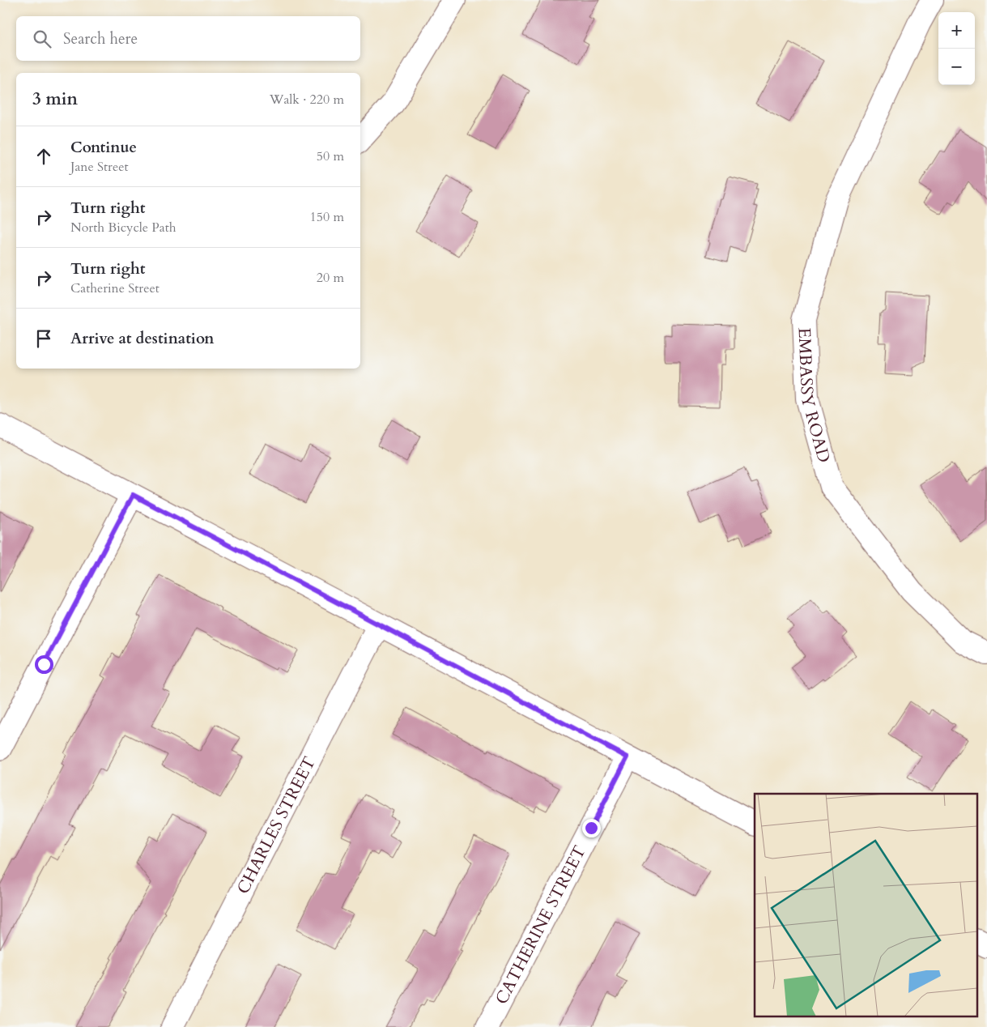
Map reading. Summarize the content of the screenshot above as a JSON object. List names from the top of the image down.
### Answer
{
  "streets": {
    "street": ["EMBASSY ROAD", "CHARLES STREET", "CATHERINE STREET"]
  },
  "page": {
    "map_buttons": ["+", "−"],
    "search": "Search here",
    "heading": ["3 min", "Walk · 220 m"],
    "list": [
      ["Continue", "Jane Street", "50 m"],
      ["Turn right", "North Bicycle Path", "150 m"],
      ["Turn right", "Catherine Street", "20 m"],
      "Arrive at destination"
    ]
  }
}
